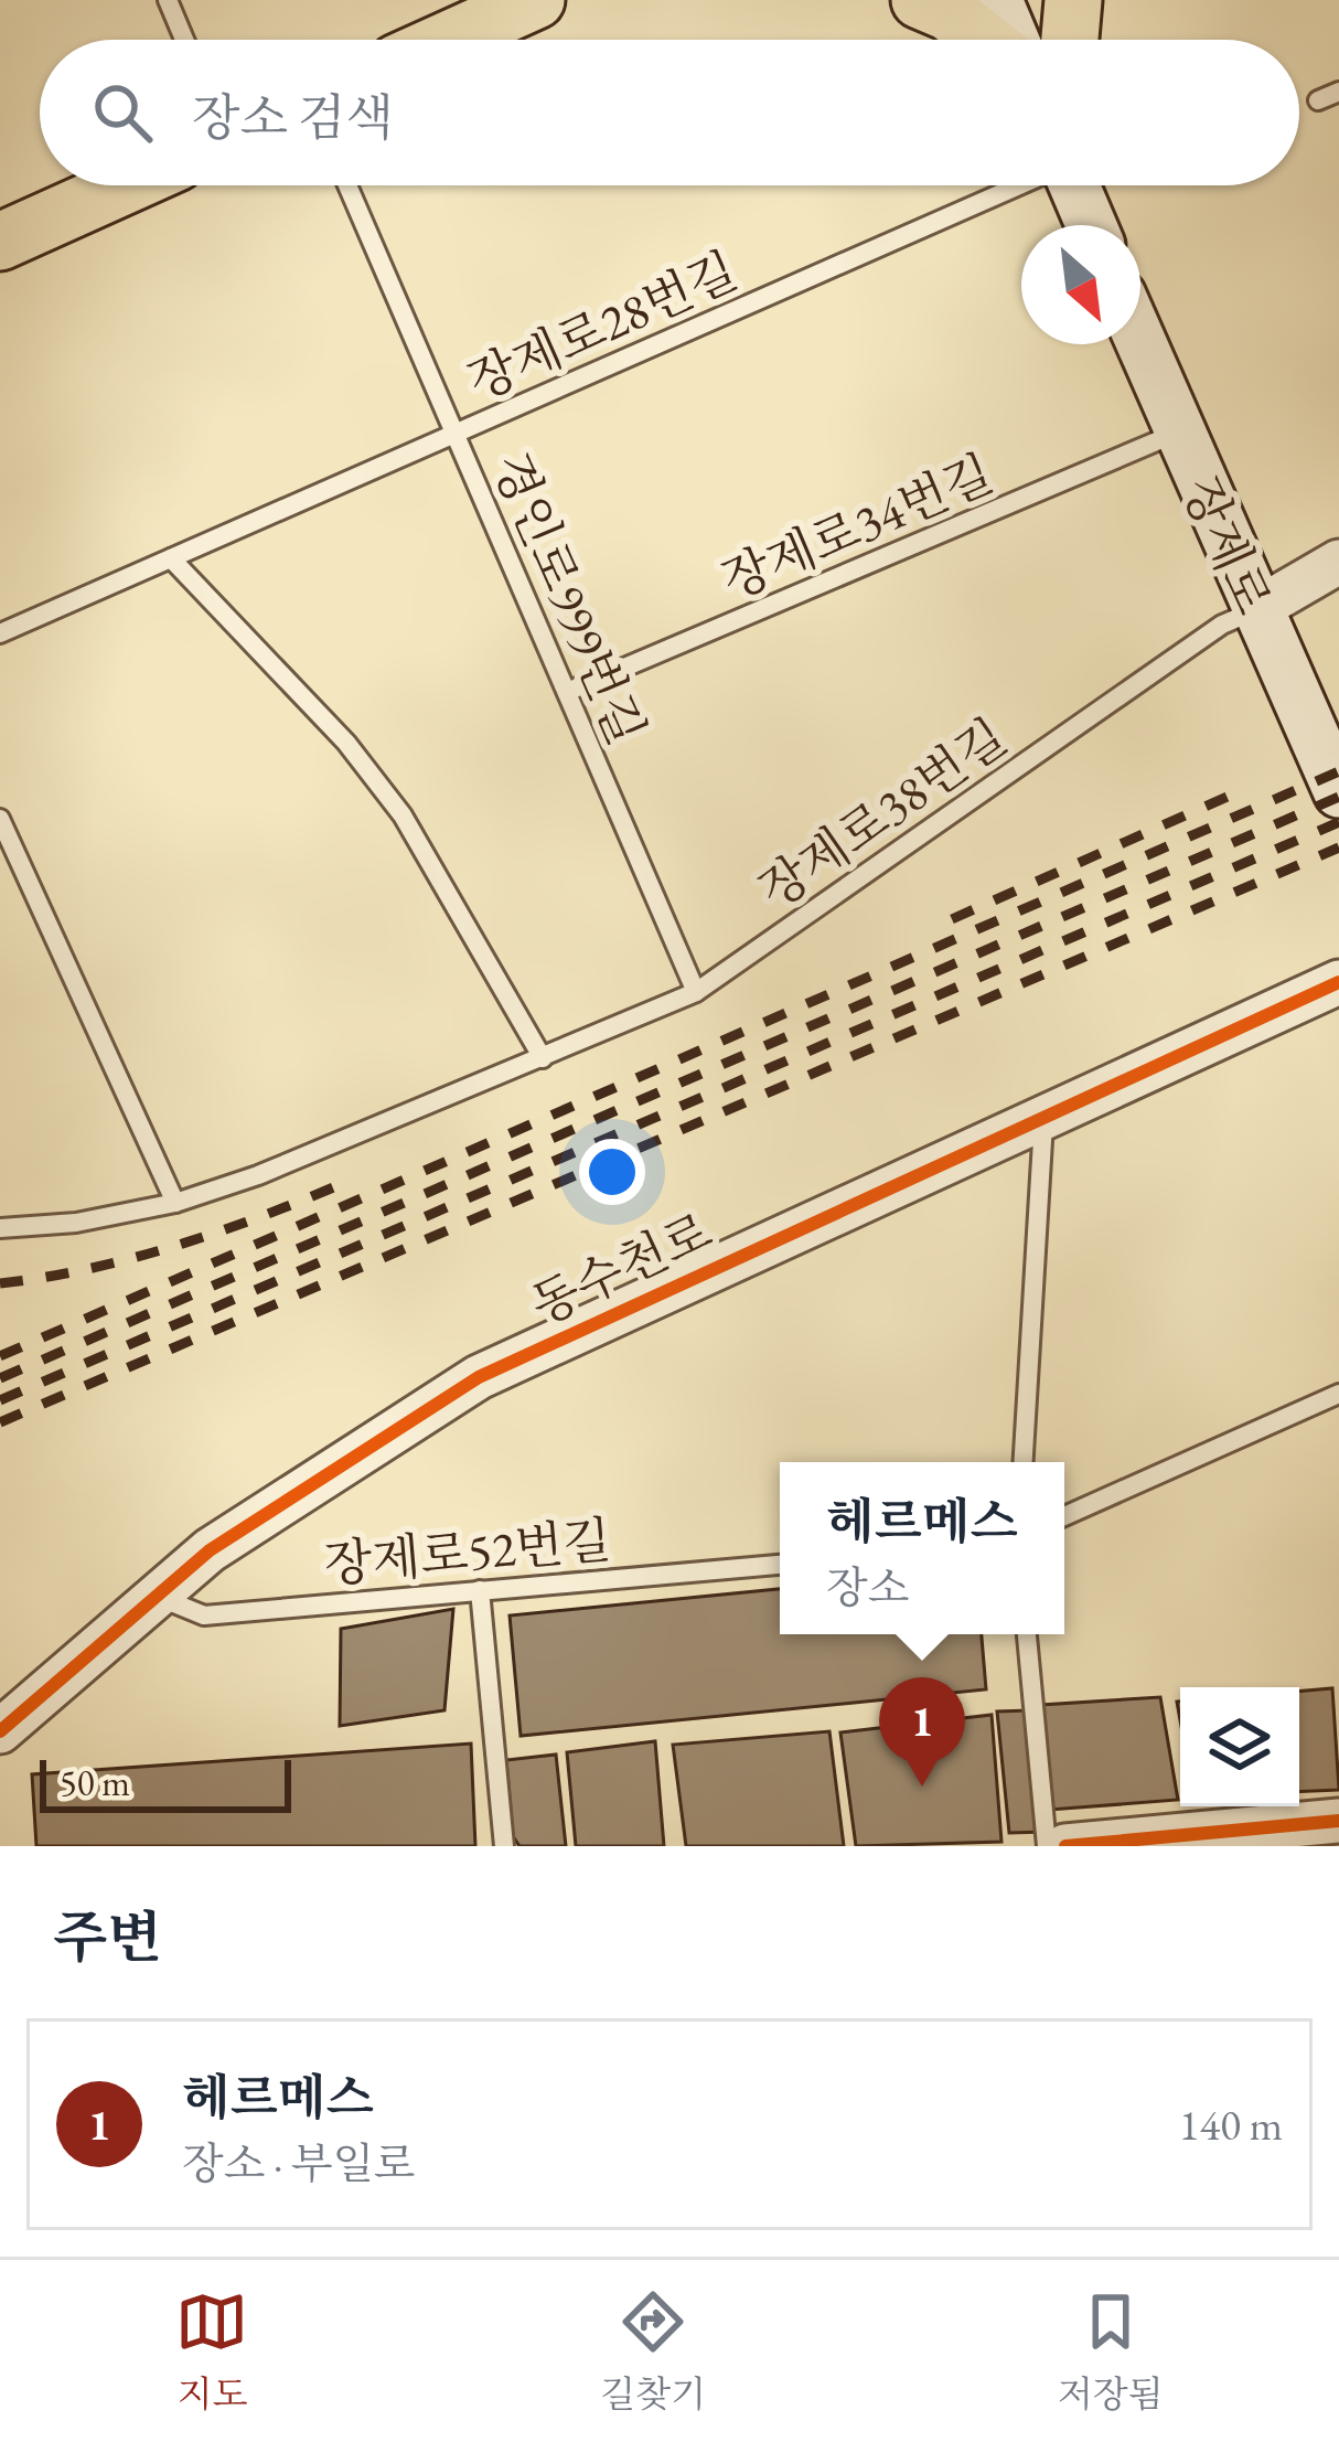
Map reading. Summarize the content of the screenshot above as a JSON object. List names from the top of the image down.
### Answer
{
  "streets": {
    "main road": ["장제로"],
    "street": ["동수천로"],
    "lane": [
      "장제로28번길",
      "장제로34번길",
      "경인로999번길",
      "장제로38번길",
      "장제로52번길"
    ]
  },
  "crossings": [
    ["장제로28번길", "경인로999번길"],
    ["장제로34번길", "장제로"],
    ["장제로34번길", "경인로999번길"],
    ["장제로", "장제로38번길"],
    ["경인로999번길", "장제로38번길"],
    ["동수천로", "장제로52번길"]
  ],
  "scale_bar": "50 m",
  "north": "bottom right",
  "page": {
    "search": "장소 검색",
    "popup": ["헤르메스", "장소"],
    "pins": "1",
    "scale": "50 m",
    "heading": "주변",
    "list": [
      {
        "mark": "1",
        "name": "헤르메스",
        "note": "장소 · 부일로",
        "value": "140 m"
      }
    ],
    "nav": ["지도", "길찾기", "저장됨"]
  }
}
